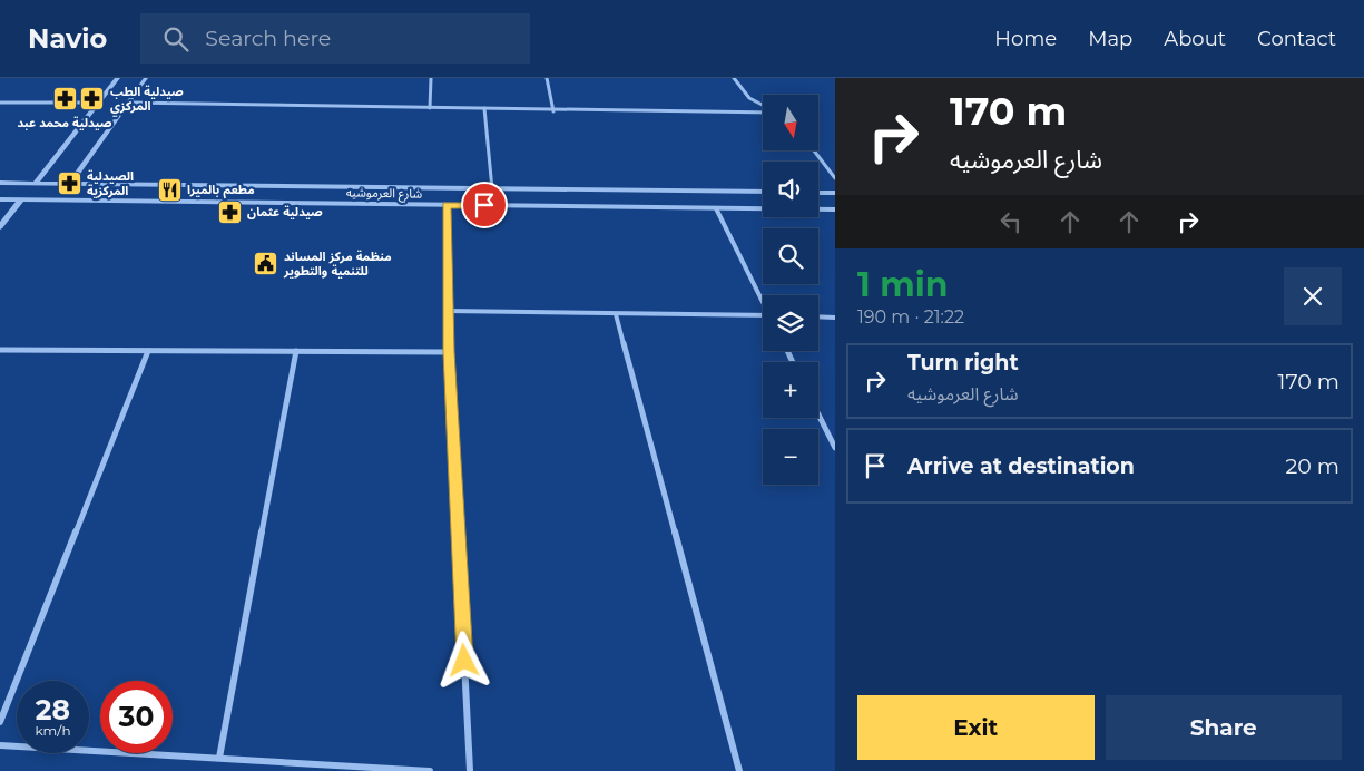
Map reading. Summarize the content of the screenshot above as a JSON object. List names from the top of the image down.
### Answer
{
  "streets": {
    "street": ["شارع العرموشيه"]
  },
  "places": {
    "pharmacy": [
      "صيدلية الطب المركزي",
      "صيدلية محمد عبد",
      "الصيدلية المركزية",
      "صيدلية عثمان"
    ],
    "restaurant": ["مطعم بالميرا"],
    "public building": ["منظمة مركز المساند للتنمية والتطوير"]
  },
  "north": "bottom",
  "page": {
    "header": "Navio",
    "search": "Search here",
    "nav": [
      "Home",
      "Map",
      "About",
      "Contact"
    ],
    "turn": ["170 m", "شارع العرموشيه"],
    "map_buttons": ["+", "−"],
    "heading": ["1 min", "190 m · 21:22"],
    "list": [
      {
        "name": "Turn right",
        "note": "شارع العرموشيه",
        "value": "170 m"
      },
      {
        "name": "Arrive at destination",
        "value": "20 m"
      }
    ],
    "speed": "28 km/h",
    "limit": "30",
    "buttons": ["Exit", "Share"]
  }
}
